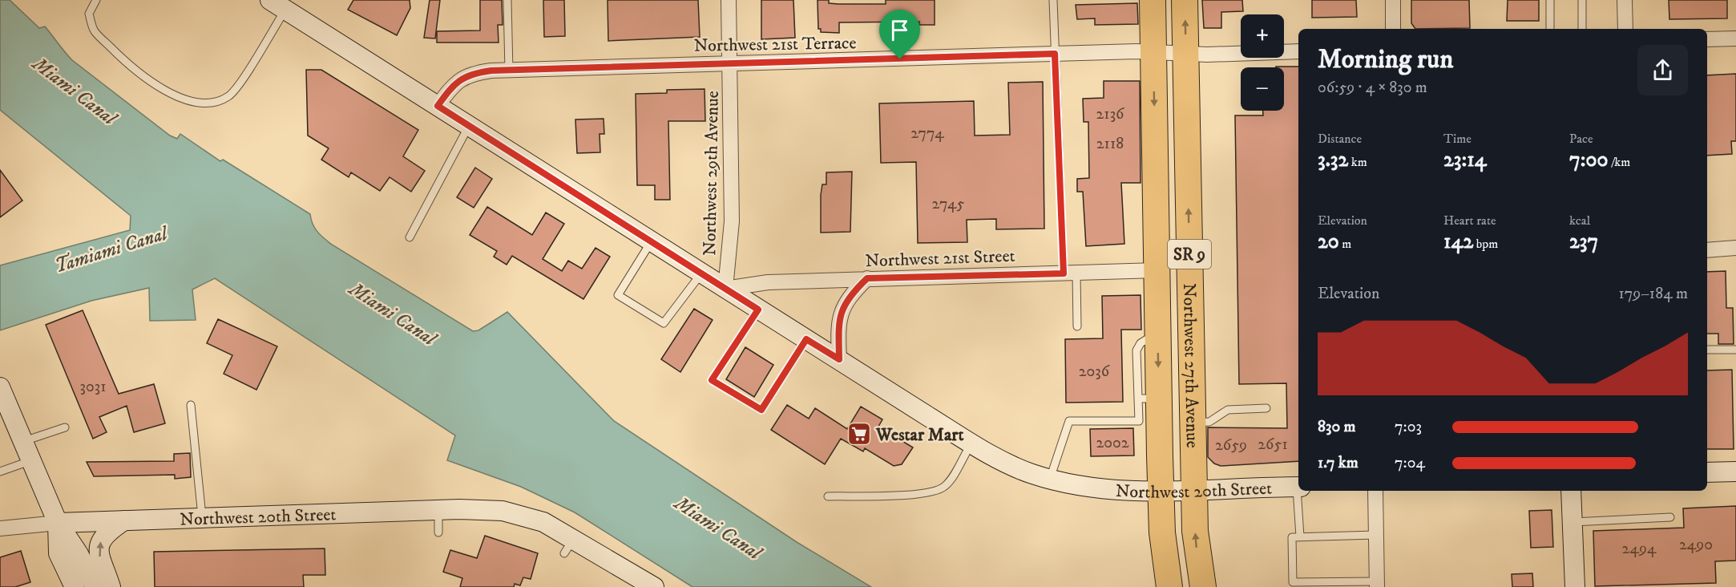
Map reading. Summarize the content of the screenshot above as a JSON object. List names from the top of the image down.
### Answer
{
  "streets": {
    "highway": ["SR 9", "Northwest 27th Avenue"],
    "main road": ["Northwest 20th Street"],
    "street": ["Northwest 21st Terrace", "Northwest 29th Avenue", "Northwest 21st Street"]
  },
  "crossings": [
    ["Northwest 21st Terrace", "Northwest 29th Avenue"],
    ["Northwest 21st Terrace", "Northwest 27th Avenue"],
    ["Northwest 21st Terrace", "Northwest 20th Street"],
    ["Northwest 29th Avenue", "Northwest 21st Street"],
    ["Northwest 29th Avenue", "Northwest 20th Street"],
    ["Northwest 21st Street", "Northwest 27th Avenue"],
    ["Northwest 21st Street", "Northwest 20th Street"],
    ["Northwest 27th Avenue", "Northwest 20th Street"]
  ],
  "water": ["Miami Canal", "Tamiami Canal"],
  "places": {
    "supermarket": ["Westar Mart"]
  },
  "house_numbers": [
    "2136",
    "2774",
    "2118",
    "2745",
    "2036",
    "3031",
    "2002",
    "2651",
    "2659",
    "2490",
    "2494"
  ],
  "page": {
    "map_buttons": ["+", "−"],
    "heading": ["Morning run", "06:59 · 4 × 830 m"],
    "stats": [
      ["Distance", "3.32 km"],
      ["Time", "23:14"],
      ["Pace", "7:00 /km"],
      ["Elevation", "20 m"],
      ["Heart rate", "142 bpm"],
      ["kcal", "237"]
    ],
    "chart": ["Elevation", "179–184 m"],
    "list": [
      {
        "name": "830 m",
        "note": "7:03"
      },
      {
        "name": "1.7 km",
        "note": "7:04"
      }
    ]
  }
}
